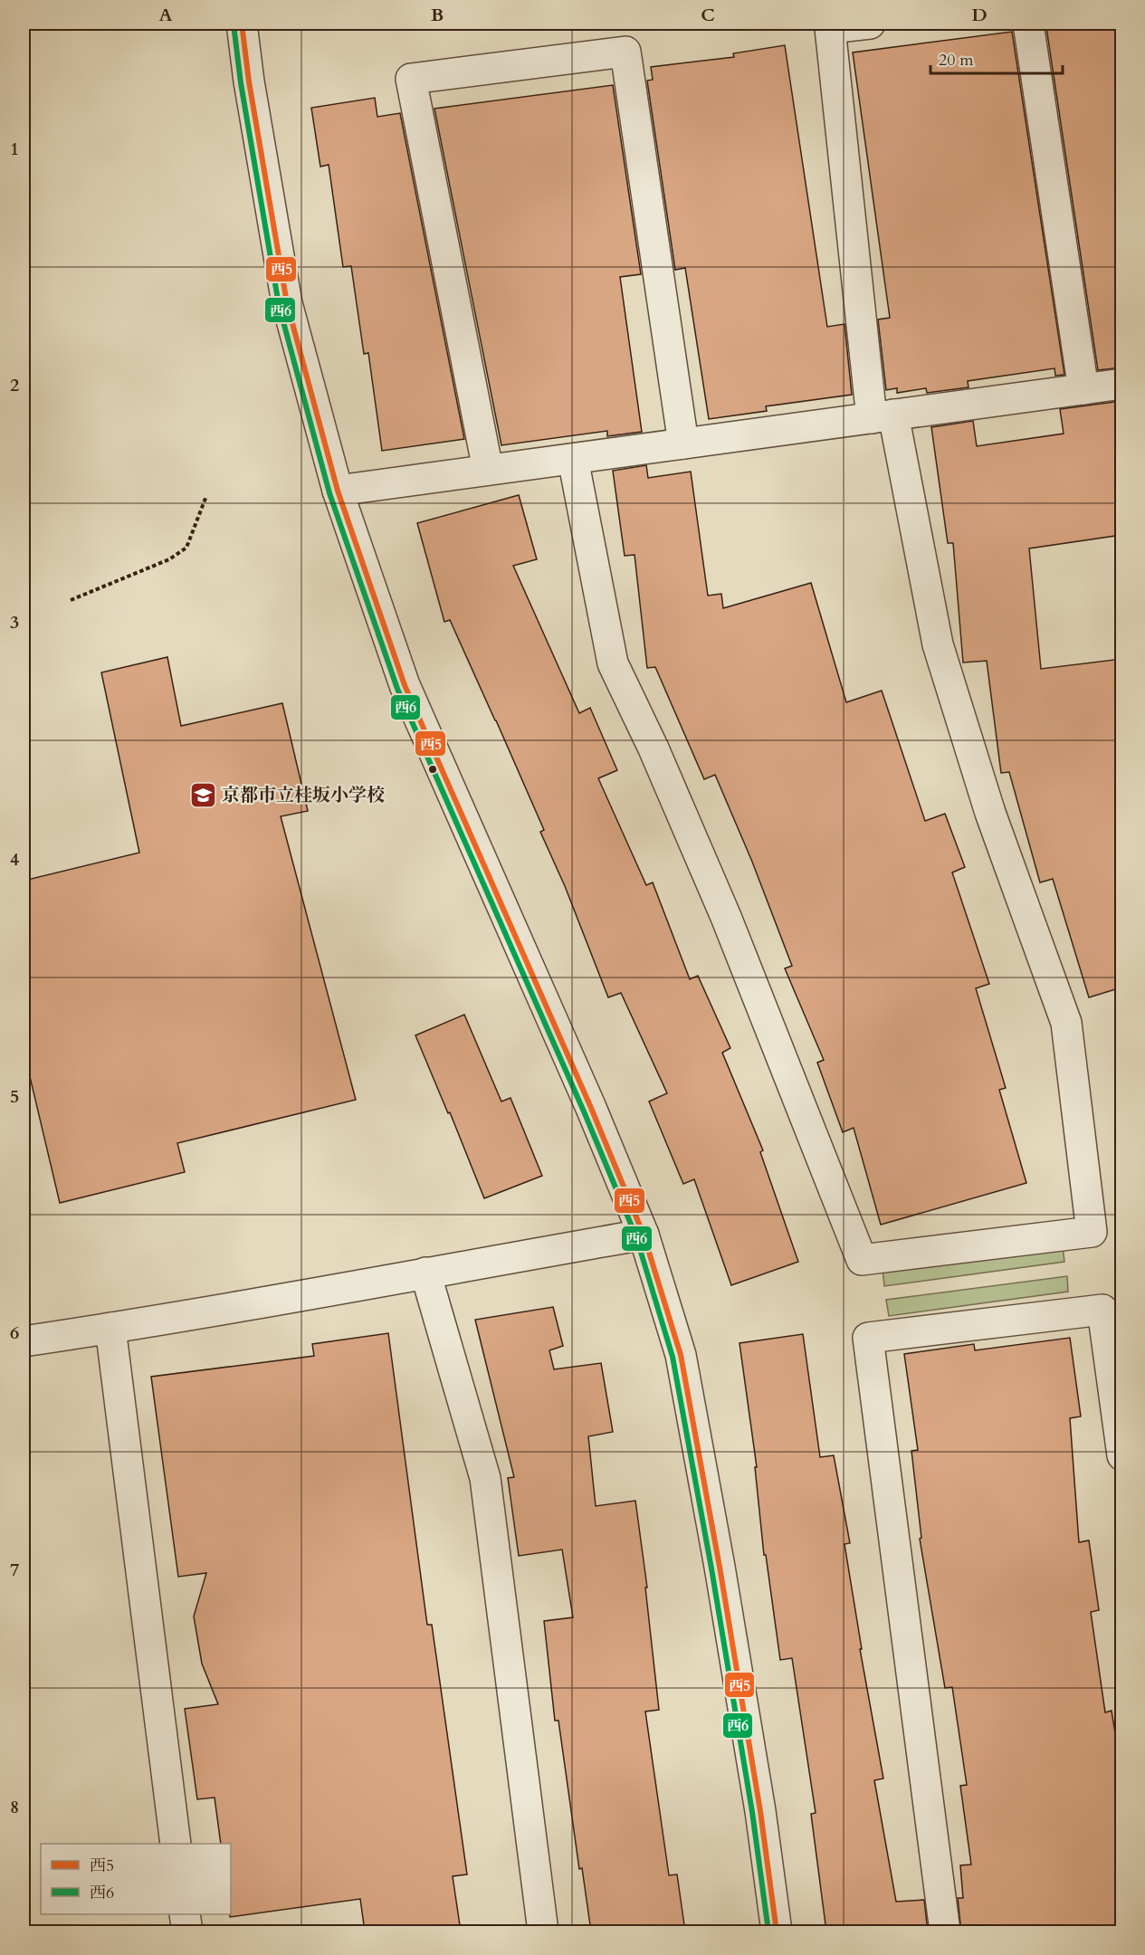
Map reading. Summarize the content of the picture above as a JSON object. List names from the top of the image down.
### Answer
{
  "places": {
    "school or university": ["京都市立桂坂小学校"]
  },
  "lines": ["transit line 西5", "transit line 西6"],
  "legend": ["西5", "西6"],
  "scale_bar": "20 m",
  "grid": {
    "columns": [
      "A",
      "B",
      "C",
      "D"
    ],
    "rows": [
      "1",
      "2",
      "3",
      "4",
      "5",
      "6",
      "7",
      "8"
    ]
  }
}
